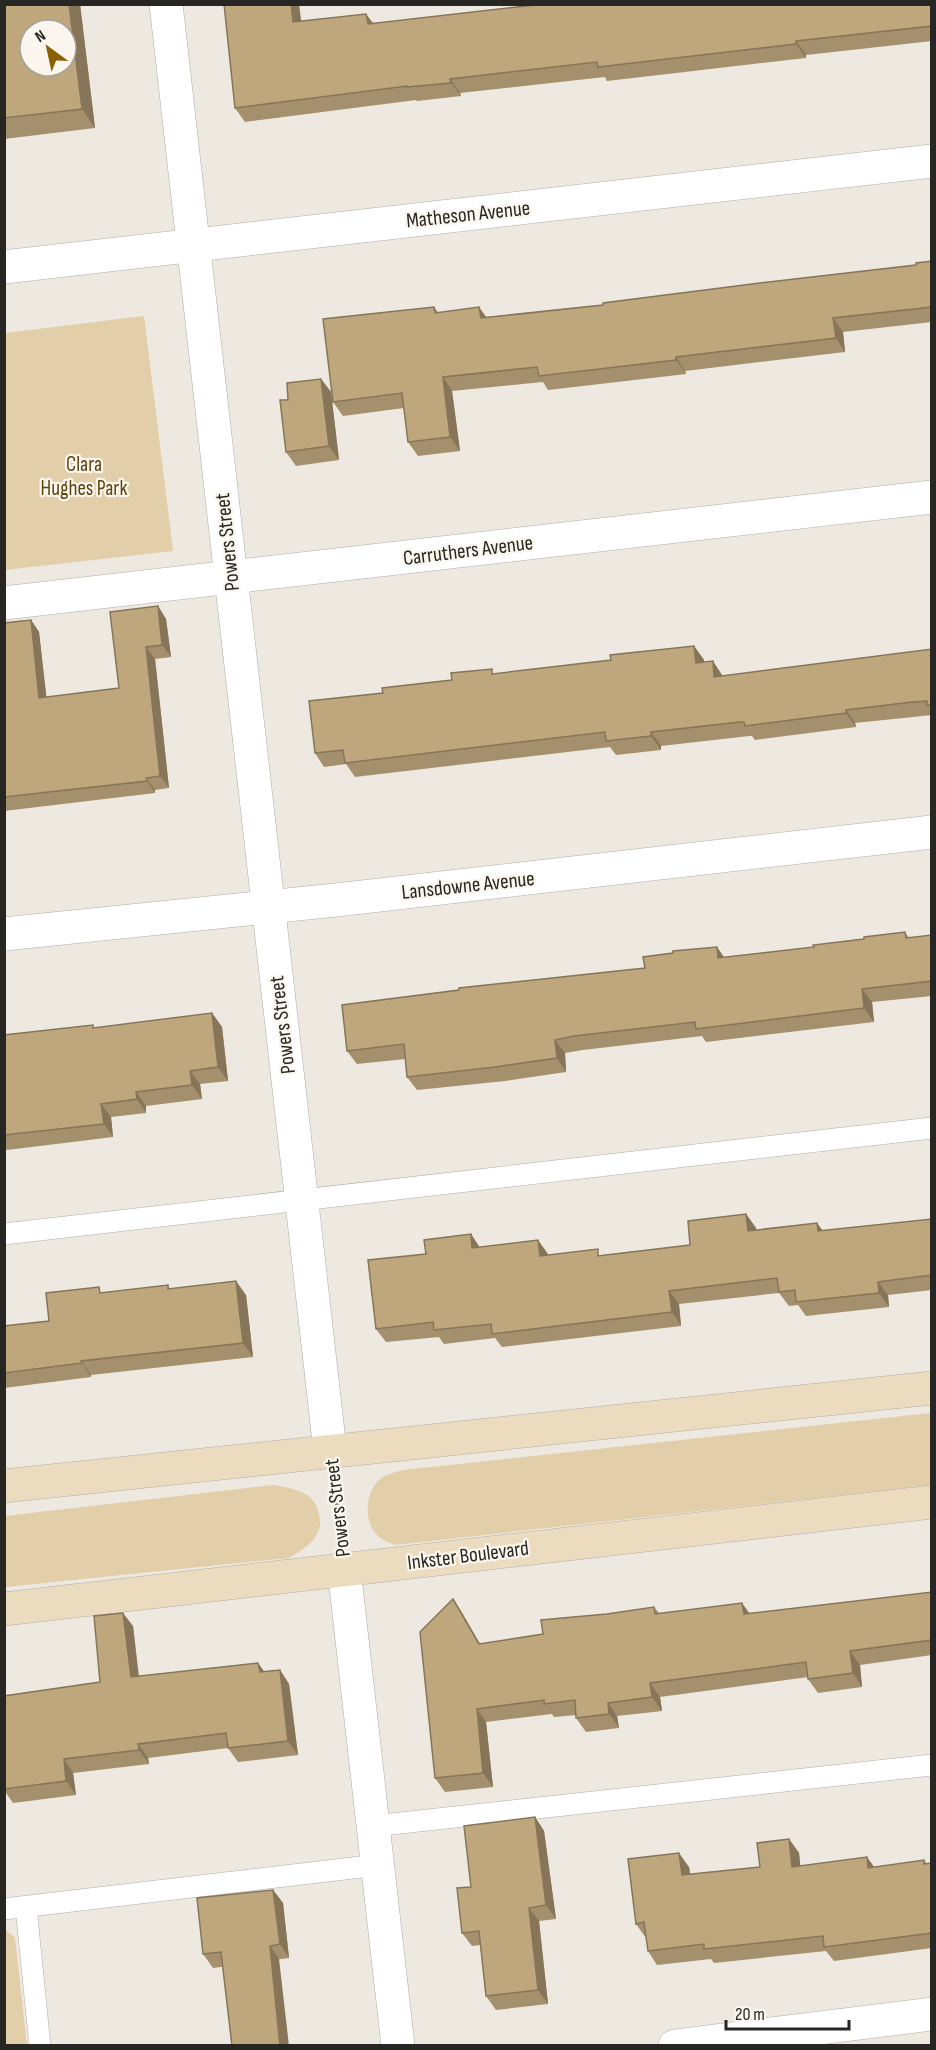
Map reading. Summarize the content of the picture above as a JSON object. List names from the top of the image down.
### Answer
{
  "streets": {
    "main road": ["Inkster Boulevard"],
    "street": [
      "Matheson Avenue",
      "Powers Street",
      "Carruthers Avenue",
      "Lansdowne Avenue"
    ]
  },
  "crossings": [
    ["Matheson Avenue", "Powers Street"],
    ["Powers Street", "Carruthers Avenue"],
    ["Powers Street", "Lansdowne Avenue"],
    ["Powers Street", "Inkster Boulevard"]
  ],
  "parks": ["Clara Hughes Park"],
  "scale_bar": "20 m",
  "north": "top left"
}
